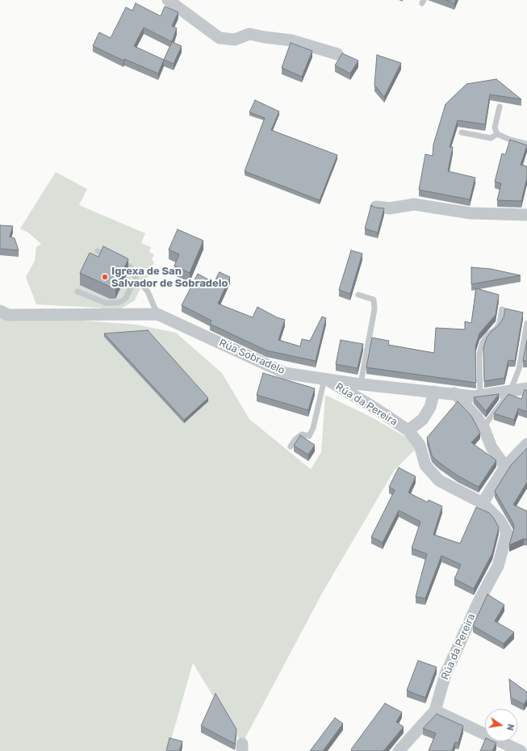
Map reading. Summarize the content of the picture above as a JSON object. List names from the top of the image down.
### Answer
{
  "streets": {
    "street": ["Rúa Sobradelo", "Rúa da Pereira"]
  },
  "crossings": [
    ["Rúa Sobradelo", "Rúa da Pereira"]
  ],
  "places": ["Igrexa de San Salvador de Sobradelo"],
  "north": "right"
}
